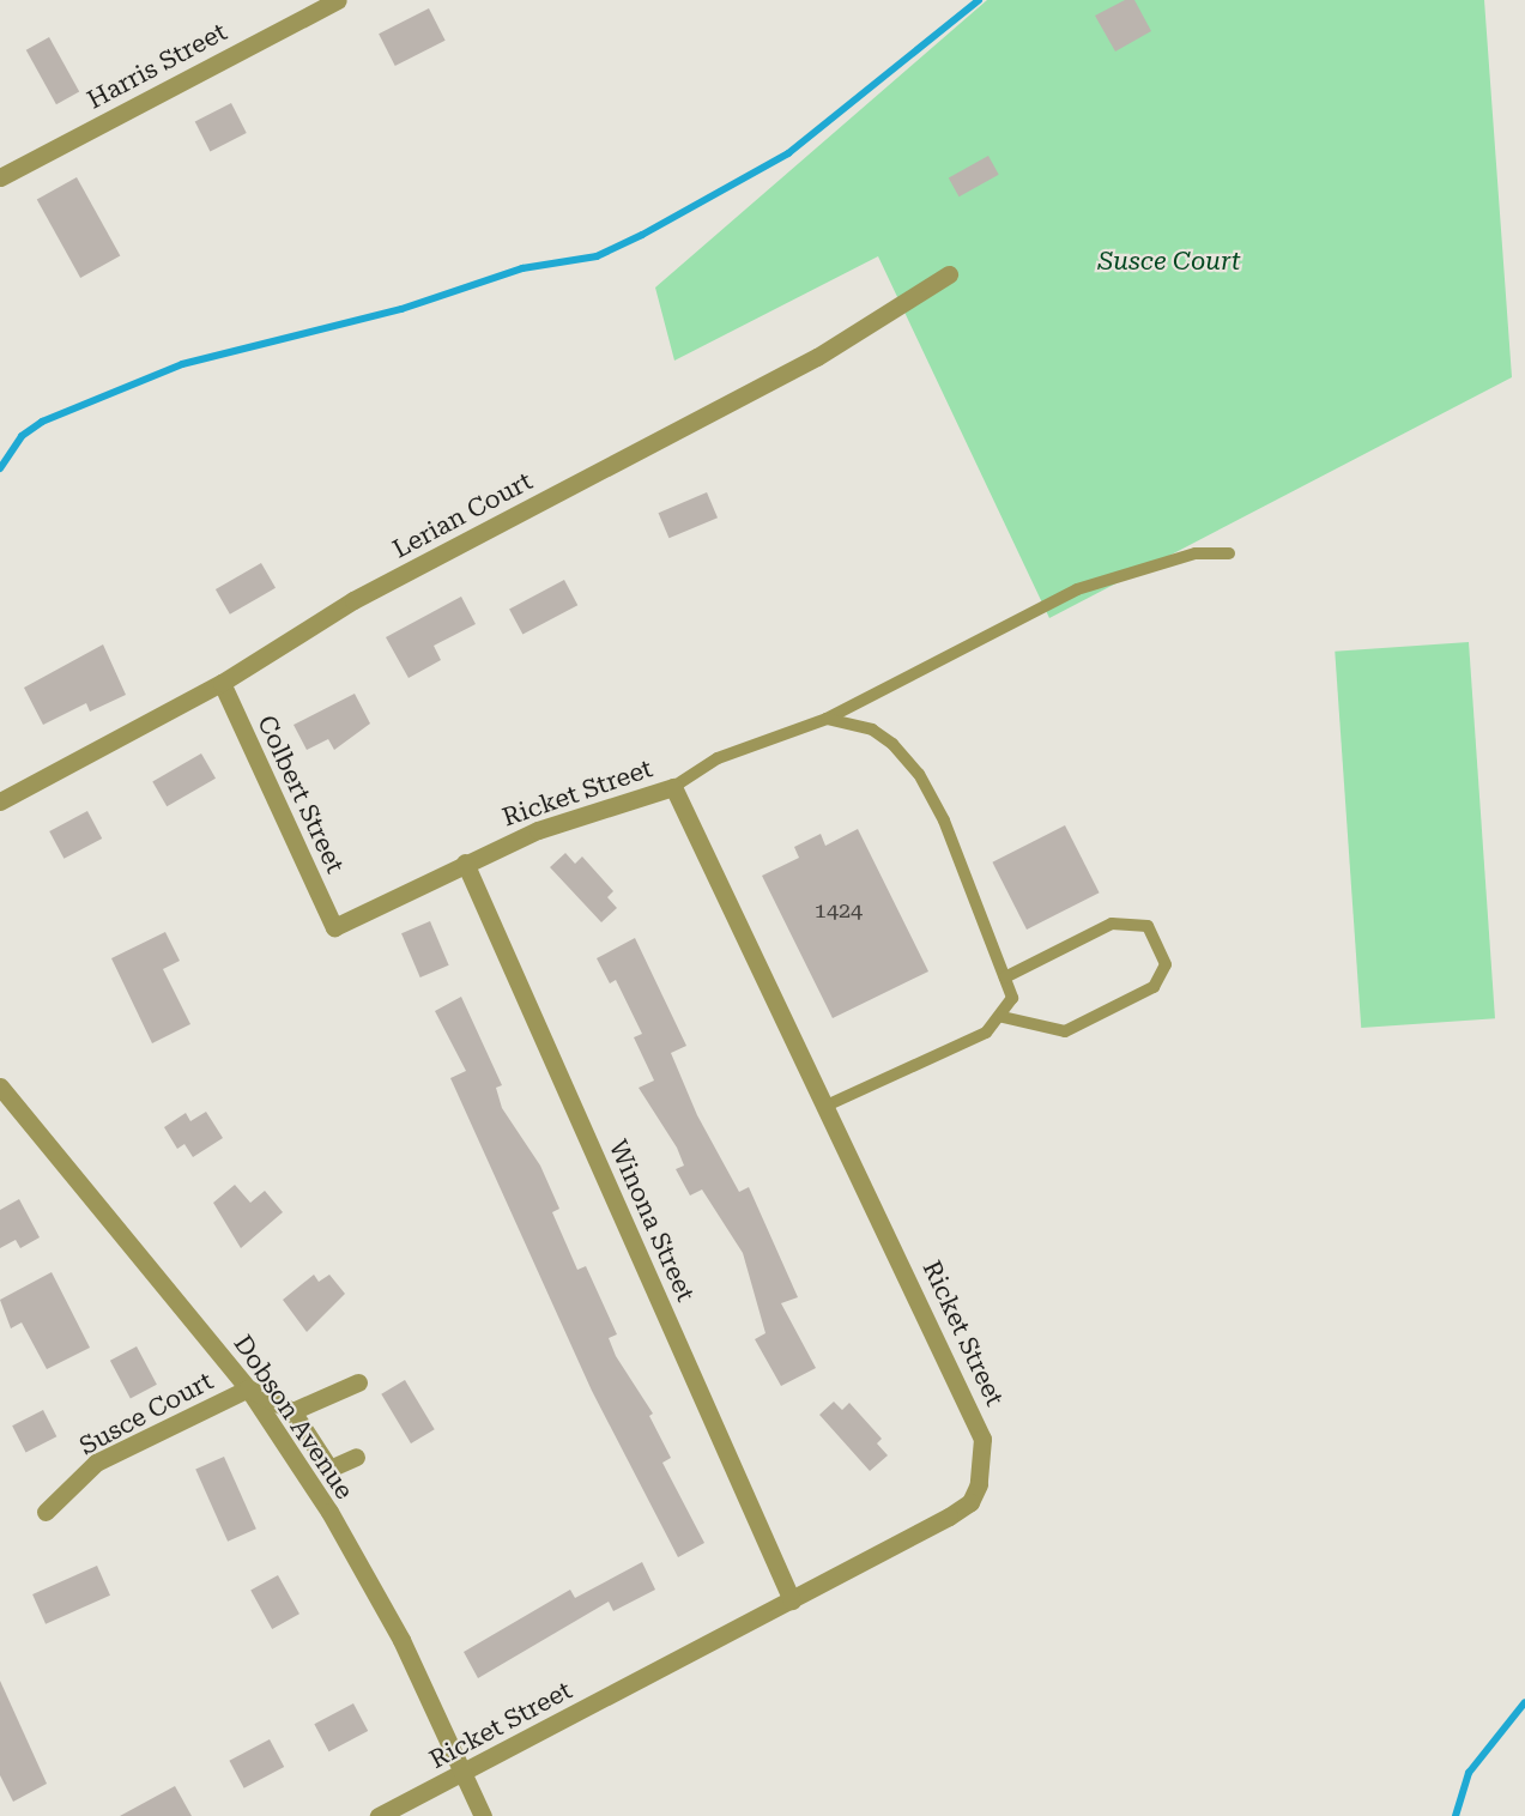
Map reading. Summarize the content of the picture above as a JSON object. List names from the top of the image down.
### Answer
{
  "streets": {
    "street": [
      "Harris Street",
      "Lerian Court",
      "Ricket Street",
      "Colbert Street",
      "Winona Street",
      "Susce Court",
      "Dobson Avenue"
    ]
  },
  "crossings": [
    ["Lerian Court", "Colbert Street"],
    ["Ricket Street", "Colbert Street"],
    ["Ricket Street", "Winona Street"],
    ["Ricket Street", "Dobson Avenue"],
    ["Susce Court", "Dobson Avenue"]
  ],
  "parks": ["Susce Court"],
  "house_numbers": ["1424"]
}
